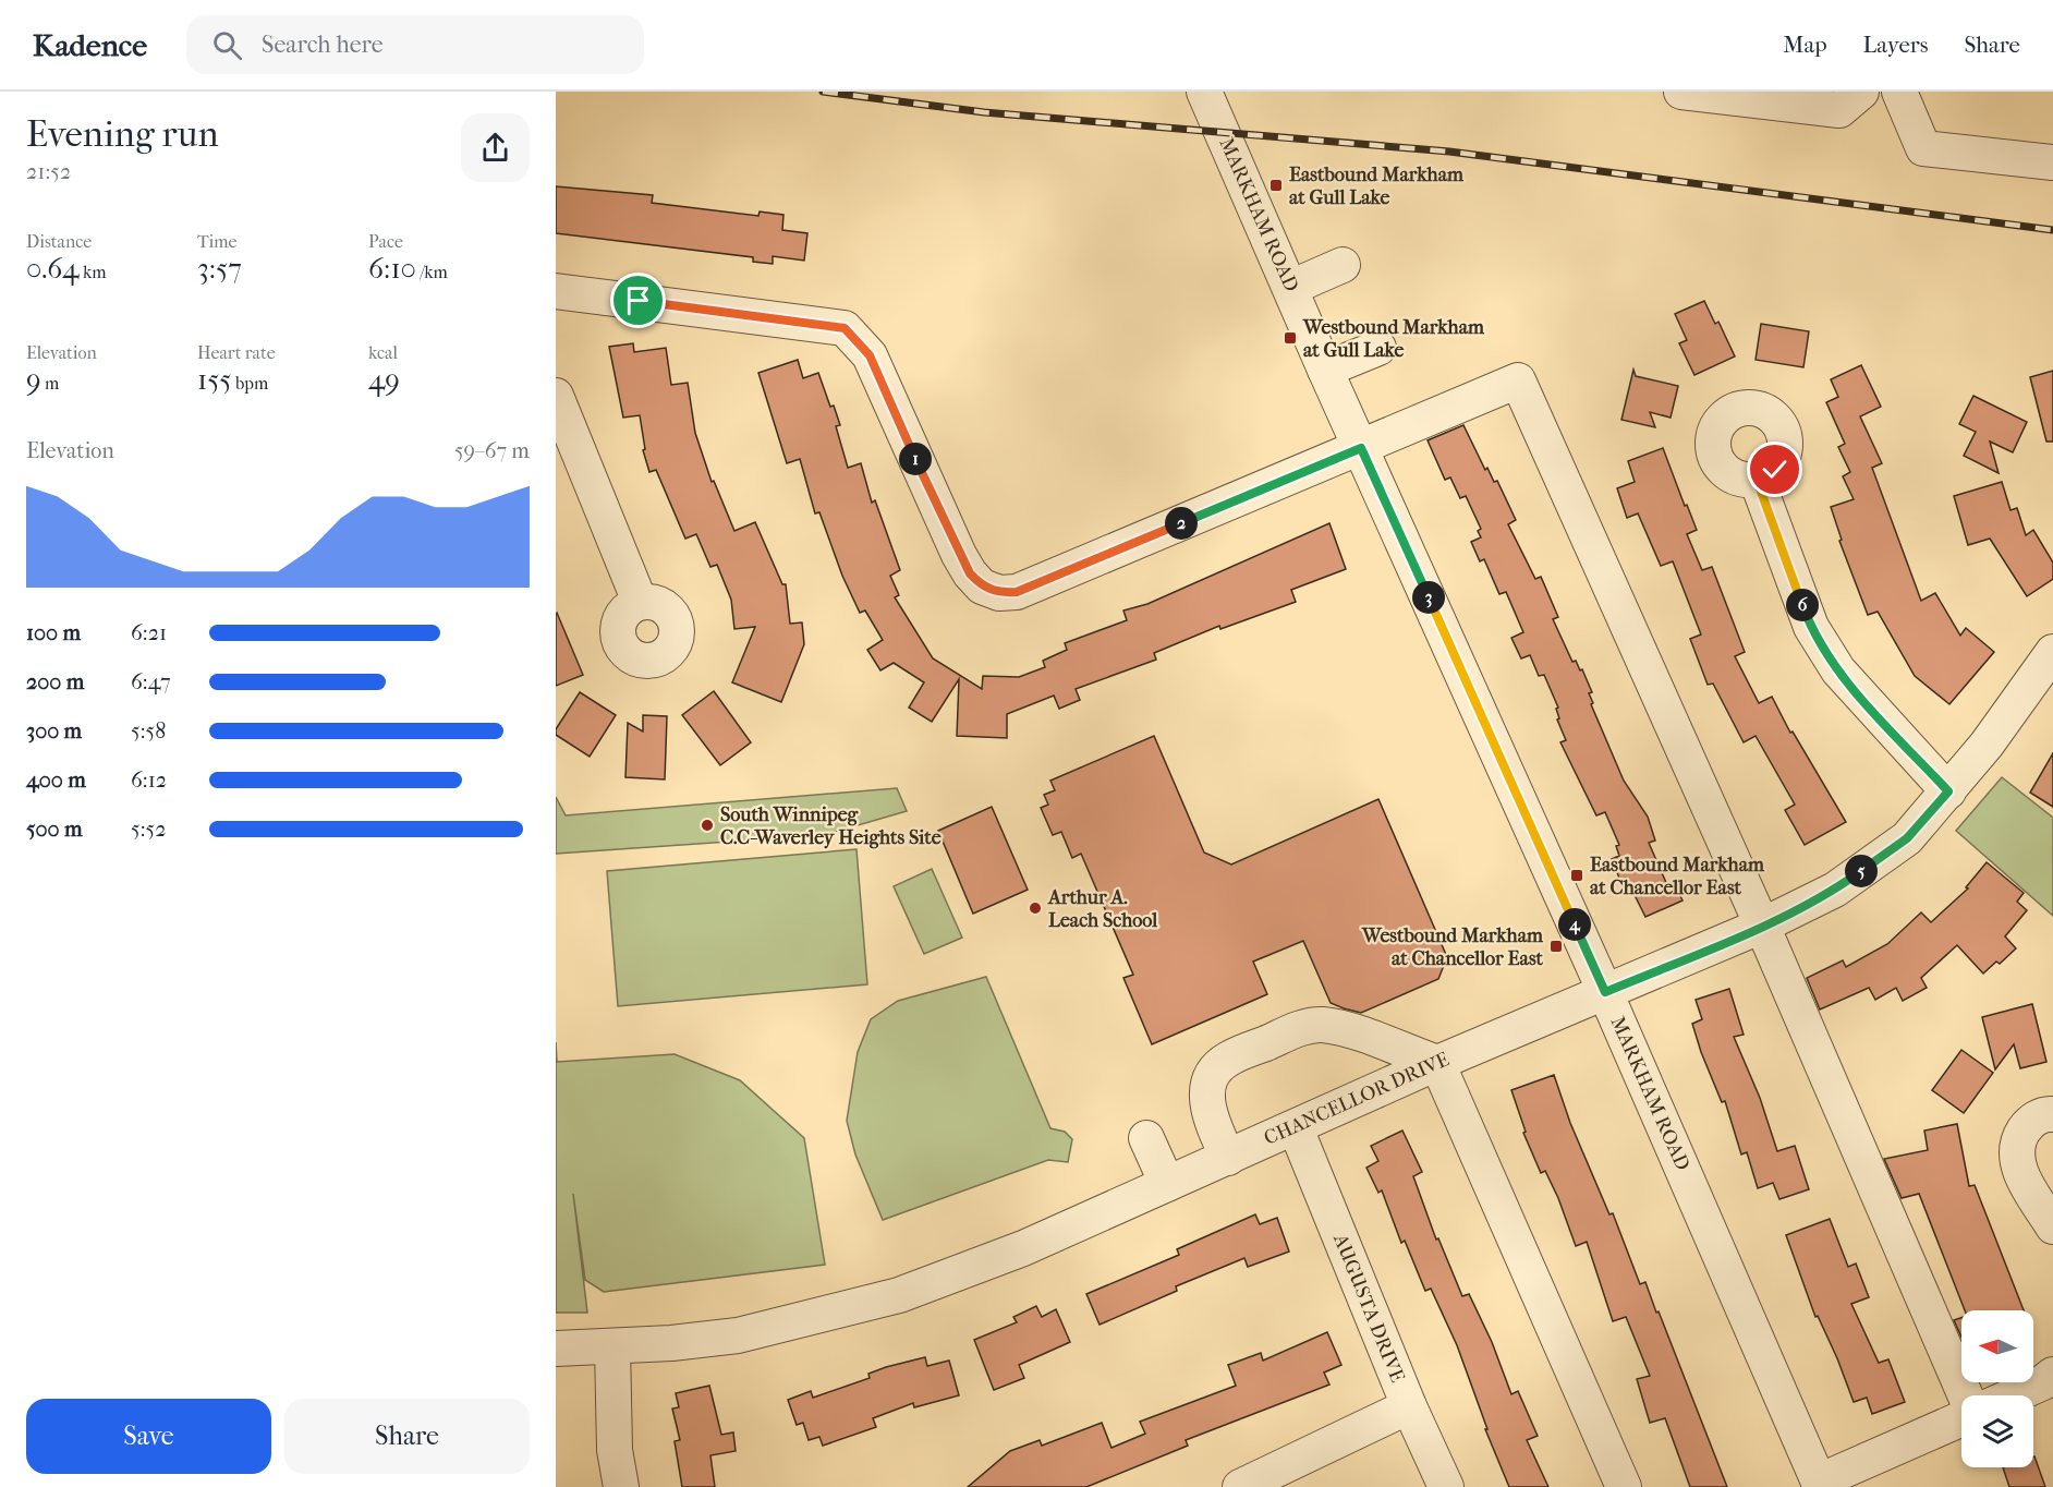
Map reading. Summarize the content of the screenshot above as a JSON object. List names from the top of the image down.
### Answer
{
  "streets": {
    "street": ["MARKHAM ROAD", "CHANCELLOR DRIVE", "AUGUSTA DRIVE"]
  },
  "crossings": [
    ["MARKHAM ROAD", "CHANCELLOR DRIVE"],
    ["CHANCELLOR DRIVE", "AUGUSTA DRIVE"]
  ],
  "places": {
    "transit": [
      "Eastbound Markham at Gull Lake",
      "Westbound Markham at Gull Lake",
      "Eastbound Markham at Chancellor East",
      "Westbound Markham at Chancellor East"
    ],
    "other": ["South Winnipeg C.C-Waverley Heights Site", "Arthur A. Leach School"]
  },
  "north": "left",
  "page": {
    "header": "Kadence",
    "search": "Search here",
    "nav": ["Map", "Layers", "Share"],
    "heading": ["Evening run", "21:52"],
    "stats": [
      ["Distance", "0.64 km"],
      ["Time", "3:57"],
      ["Pace", "6:10 /km"],
      ["Elevation", "9 m"],
      ["Heart rate", "155 bpm"],
      ["kcal", "49"]
    ],
    "chart": ["Elevation", "59–67 m"],
    "pins": [
      "1",
      "2",
      "3",
      "6",
      "5",
      "4"
    ],
    "list": [
      {
        "name": "100 m",
        "note": "6:21"
      },
      {
        "name": "200 m",
        "note": "6:47"
      },
      {
        "name": "300 m",
        "note": "5:58"
      },
      {
        "name": "400 m",
        "note": "6:12"
      },
      {
        "name": "500 m",
        "note": "5:52"
      }
    ],
    "buttons": ["Save", "Share"]
  }
}
